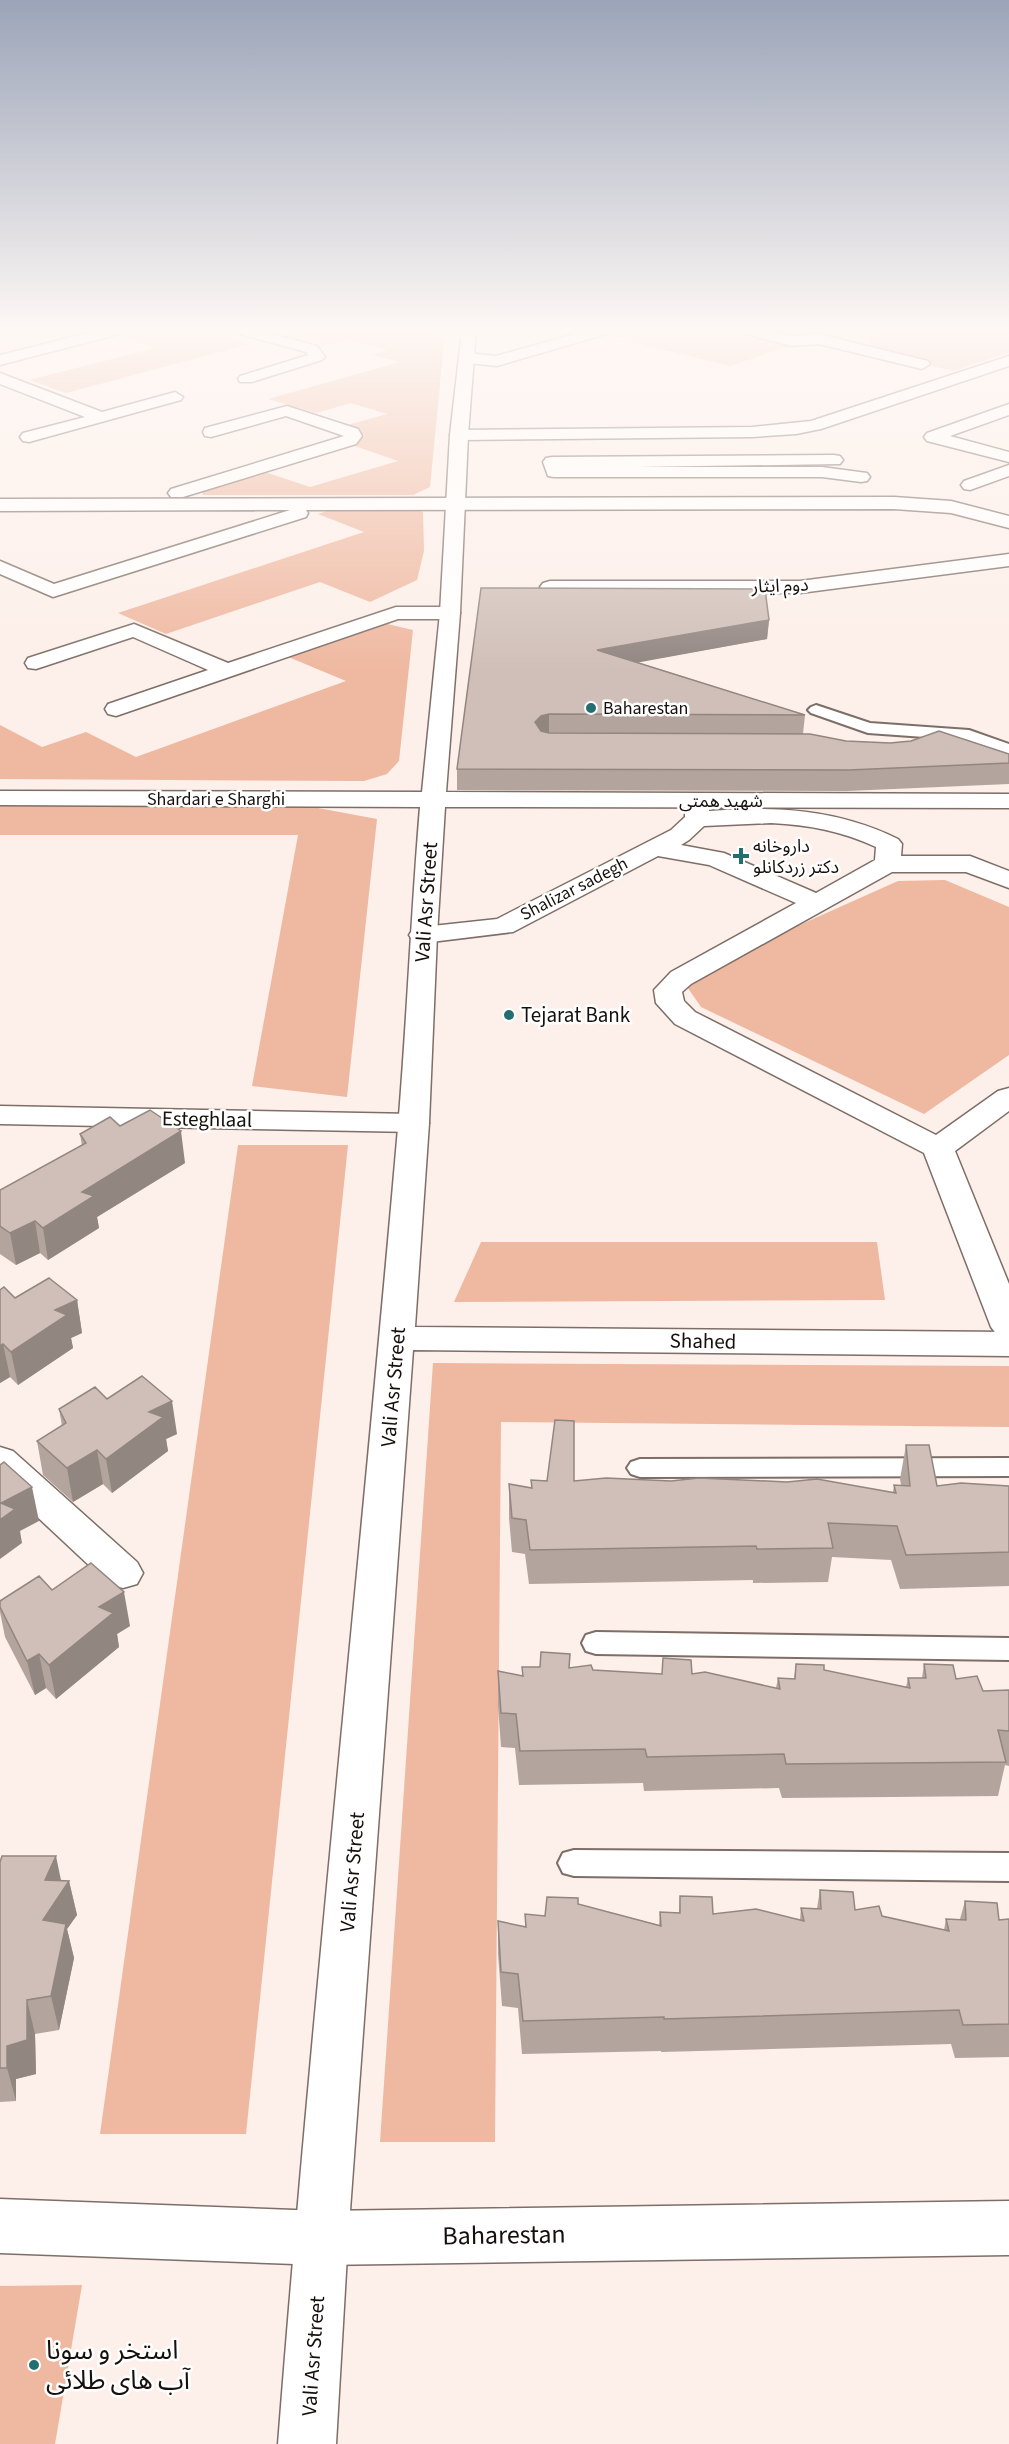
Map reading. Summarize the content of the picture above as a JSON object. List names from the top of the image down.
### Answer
{
  "streets": {
    "street": [
      "دوم ایثار",
      "Shardari e Sharghi",
      "شهید همتی",
      "Shalizar sadegh",
      "Vali Asr Street",
      "Esteghlaal",
      "Shahed",
      "Baharestan"
    ]
  },
  "crossings": [
    ["Shardari e Sharghi", "شهید همتی"],
    ["Shardari e Sharghi", "Vali Asr Street"],
    ["شهید همتی", "Shalizar sadegh"],
    ["شهید همتی", "Vali Asr Street"],
    ["Shalizar sadegh", "Vali Asr Street"],
    ["Vali Asr Street", "Esteghlaal"],
    ["Vali Asr Street", "Shahed"],
    ["Vali Asr Street", "Baharestan"]
  ],
  "places": {
    "other": ["Baharestan", "Tejarat Bank", "استخر و سونا آب های طلائی"],
    "health": ["داروخانه دکتر زردکانلو"]
  }
}
